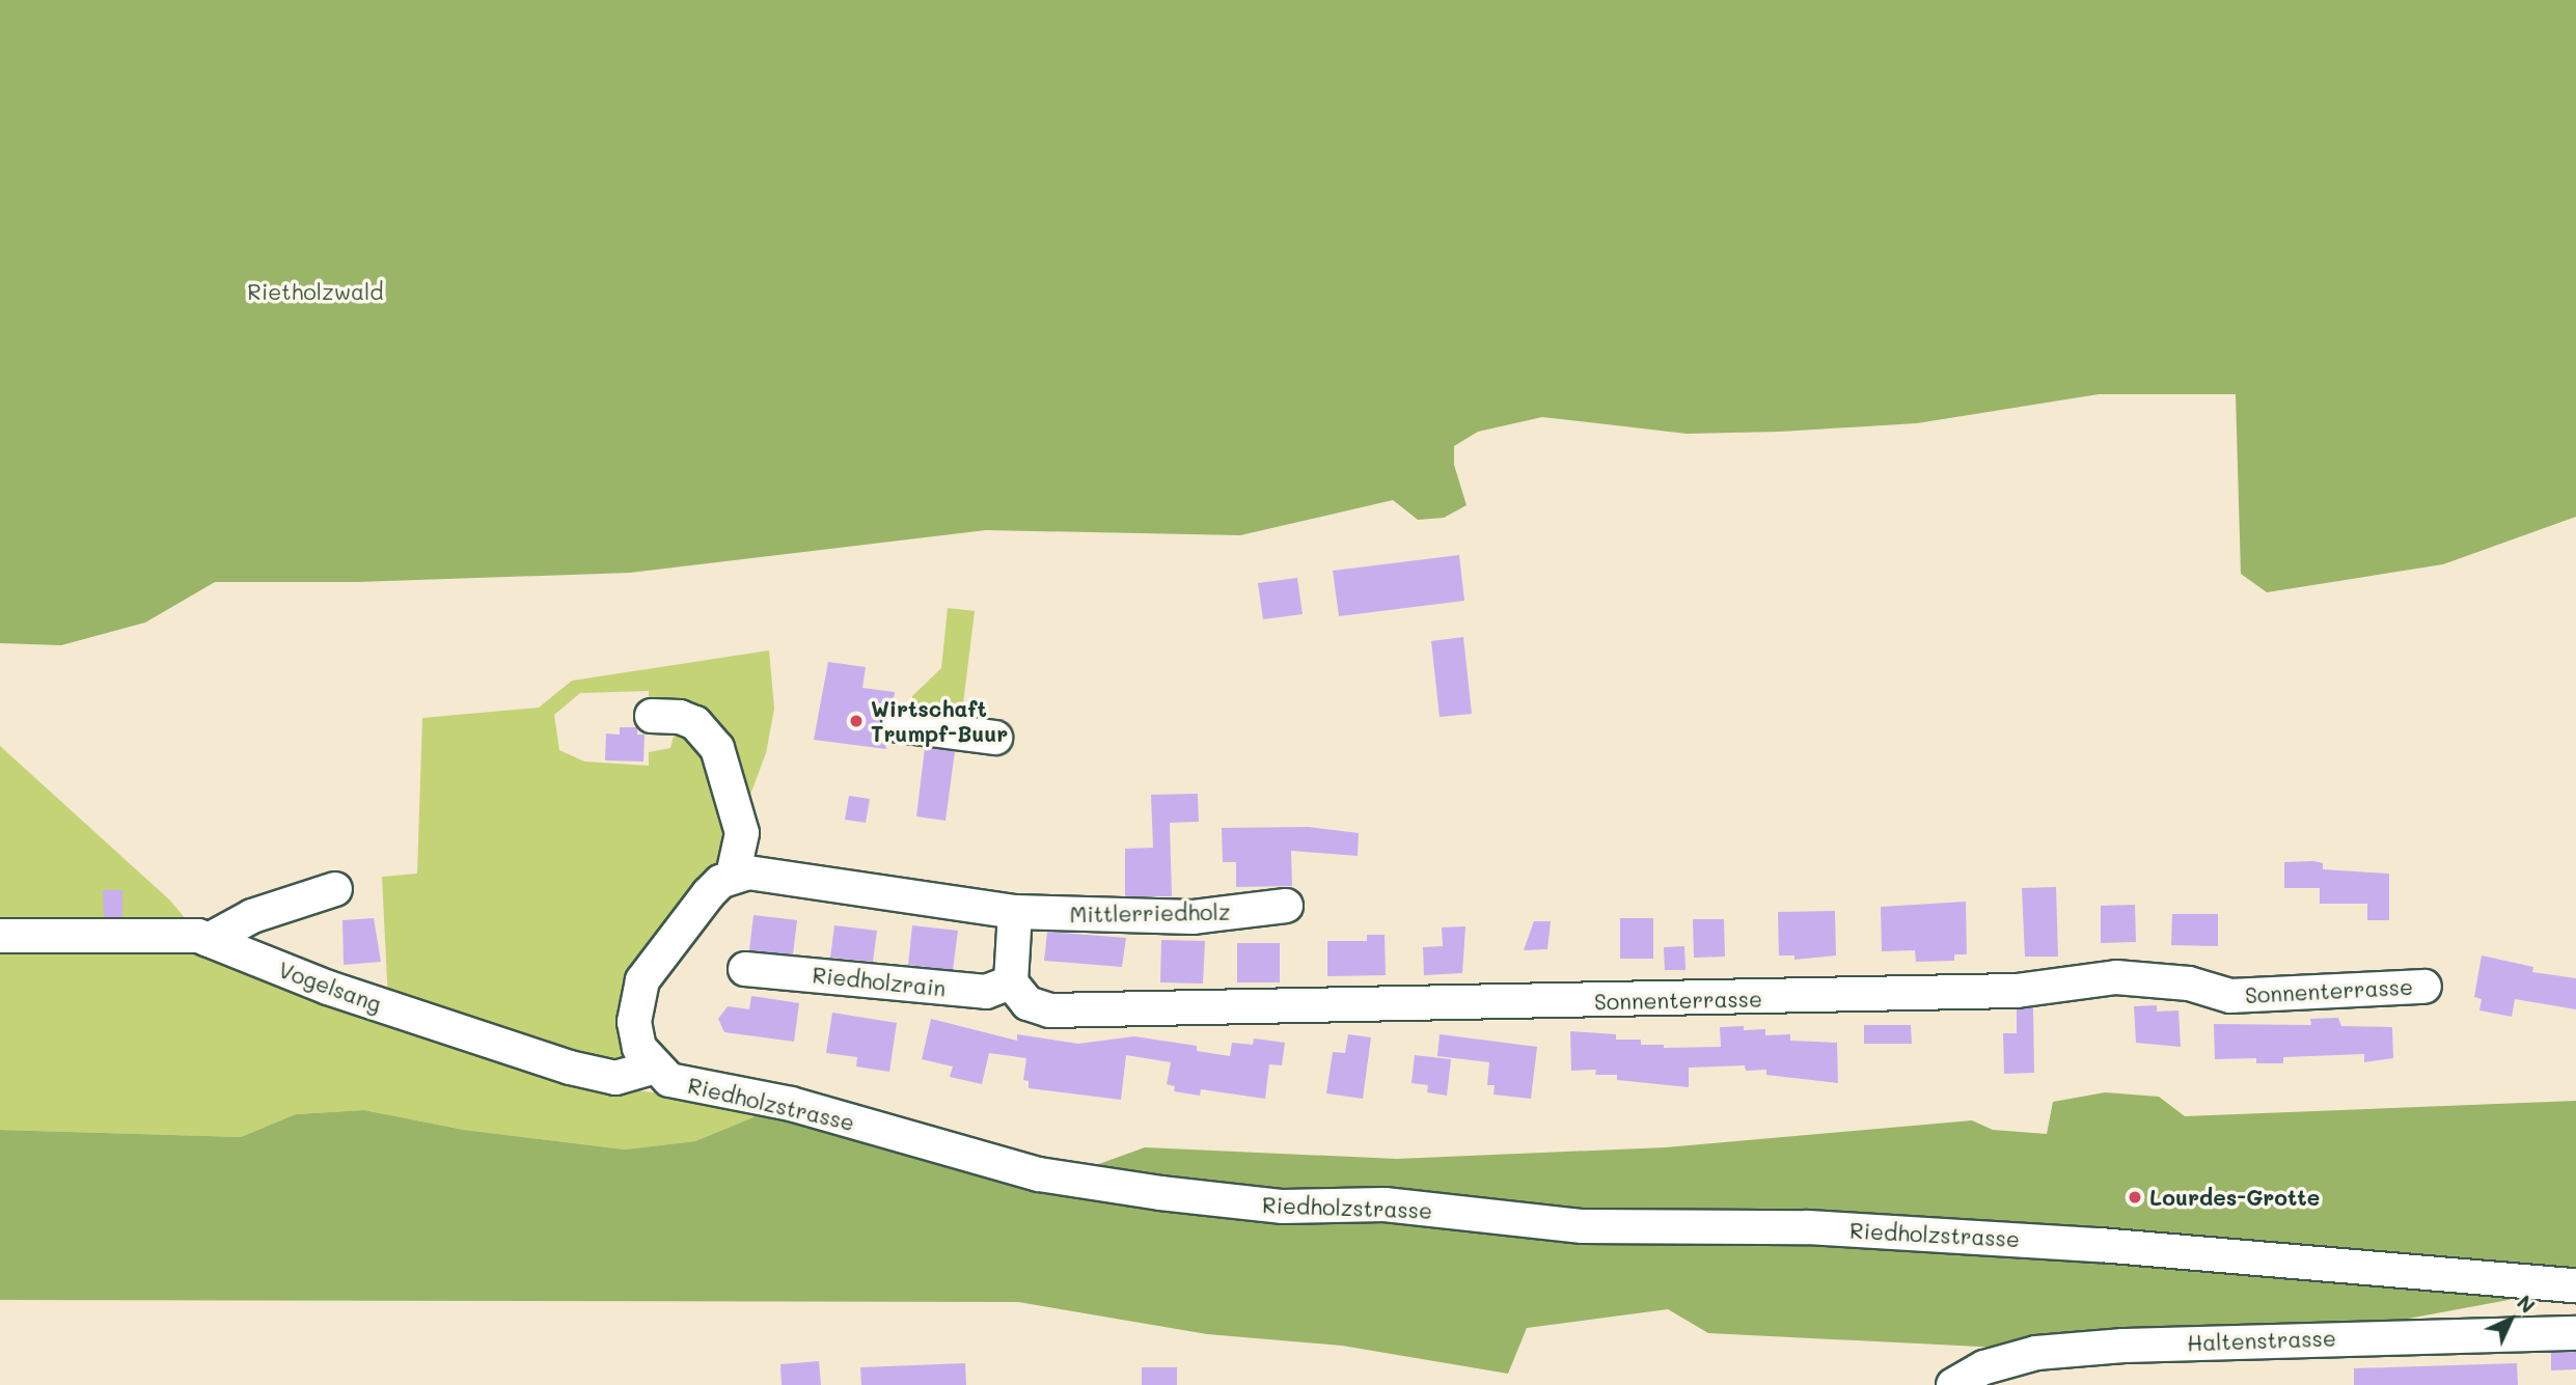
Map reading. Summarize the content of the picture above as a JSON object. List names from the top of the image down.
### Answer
{
  "streets": {
    "street": [
      "Mittlerriedholz",
      "Riedholzrain",
      "Vogelsang",
      "Sonnenterrasse",
      "Riedholzstrasse",
      "Haltenstrasse"
    ]
  },
  "crossings": [
    ["Riedholzrain", "Sonnenterrasse"],
    ["Vogelsang", "Riedholzstrasse"]
  ],
  "parks": ["Rietholzwald"],
  "places": ["Wirtschaft Trumpf-Buur", "Lourdes-Grotte"],
  "north": "top right"
}
